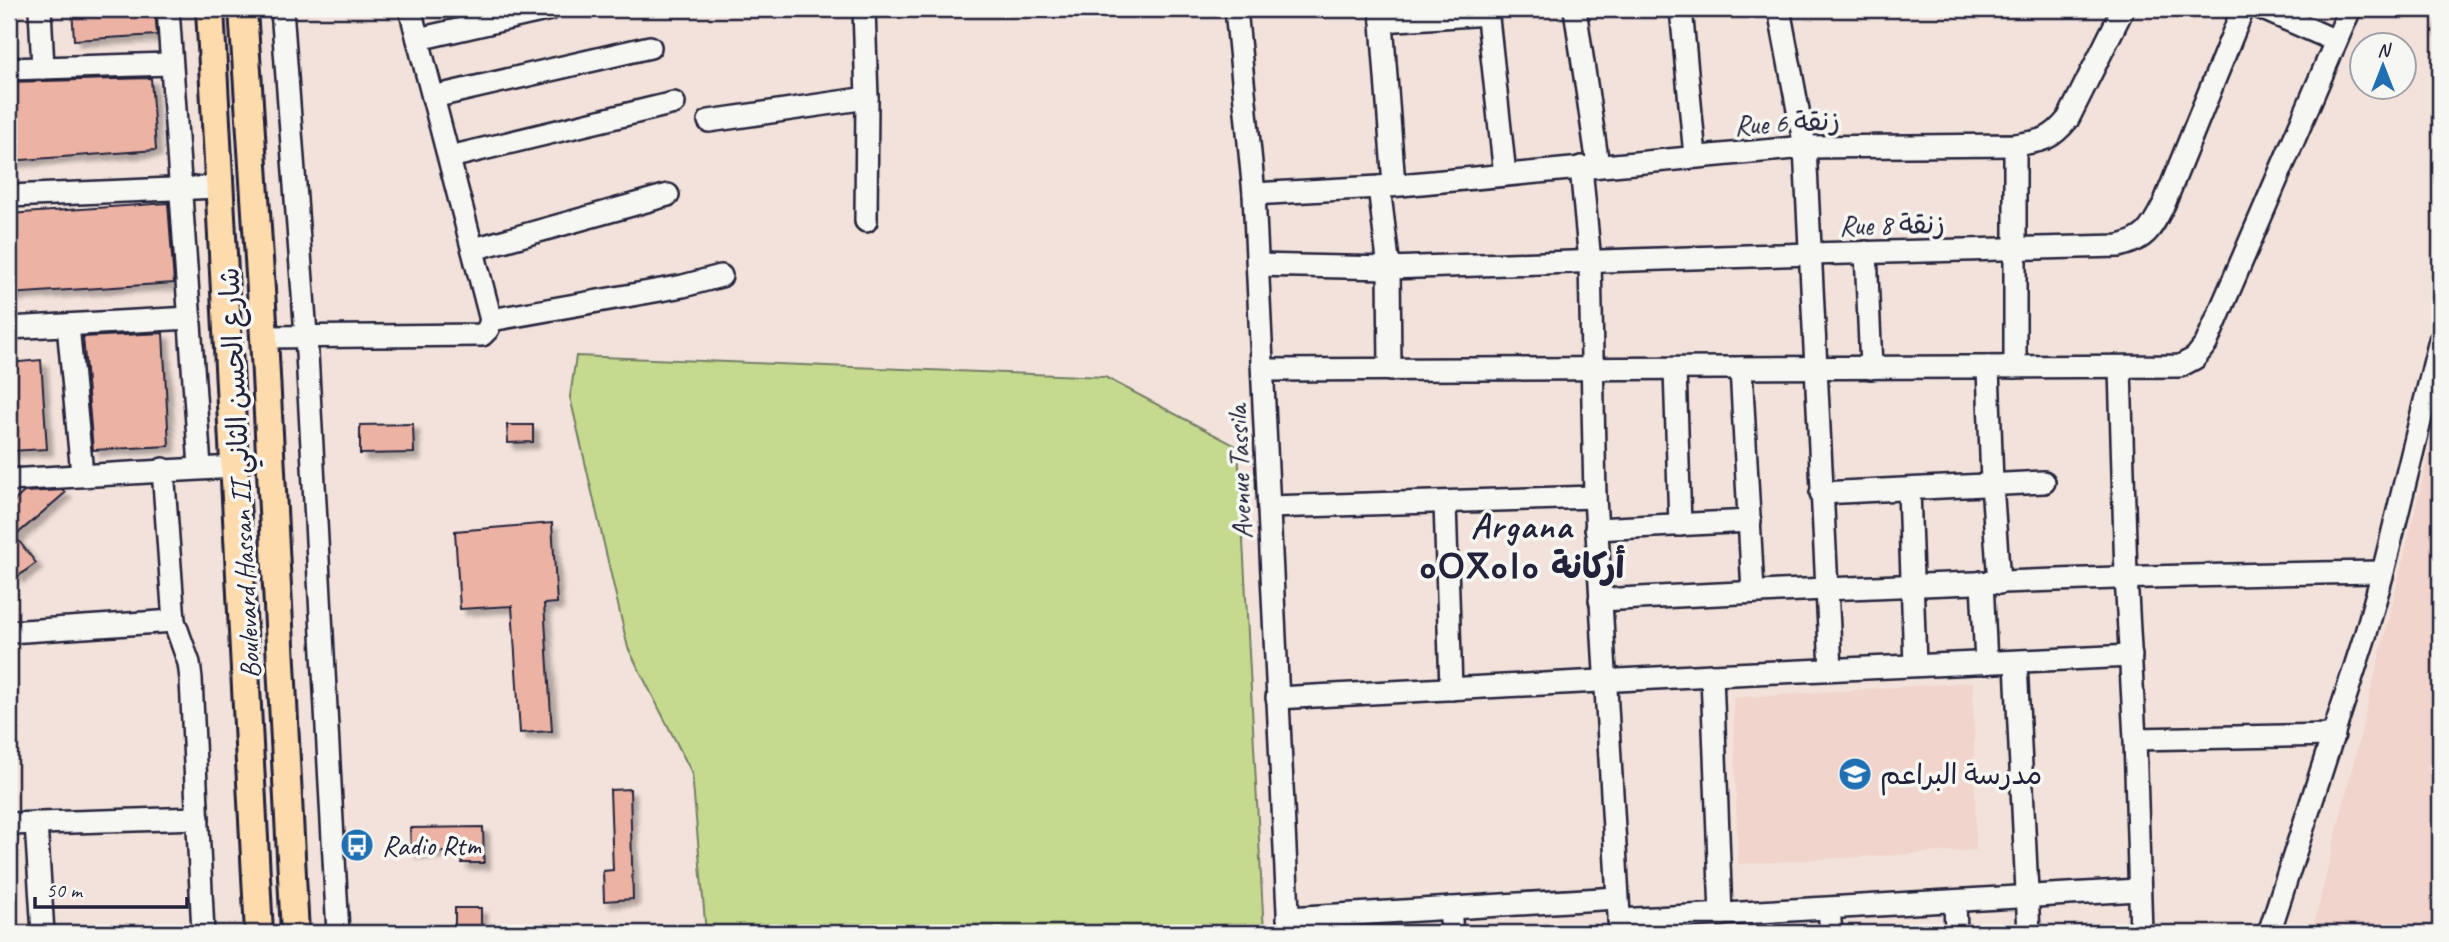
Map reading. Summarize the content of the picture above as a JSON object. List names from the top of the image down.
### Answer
{
  "streets": {
    "main road": ["Boulevard Hassan II شارع الحسن الثاني"],
    "street": ["Rue 6 زنقة", "Rue 8 زنقة", "Avenue Tassila"]
  },
  "crossings": [
    ["Rue 6 زنقة", "Avenue Tassila"],
    ["Rue 8 زنقة", "Avenue Tassila"]
  ],
  "districts": ["Argana ⴰⵔⴳⴰⵏⴰ أركانة"],
  "places": {
    "school or university": ["مدرسة البراعم"],
    "bus stop": ["Radio Rtm"]
  },
  "scale_bar": "50 m",
  "north": "top"
}
